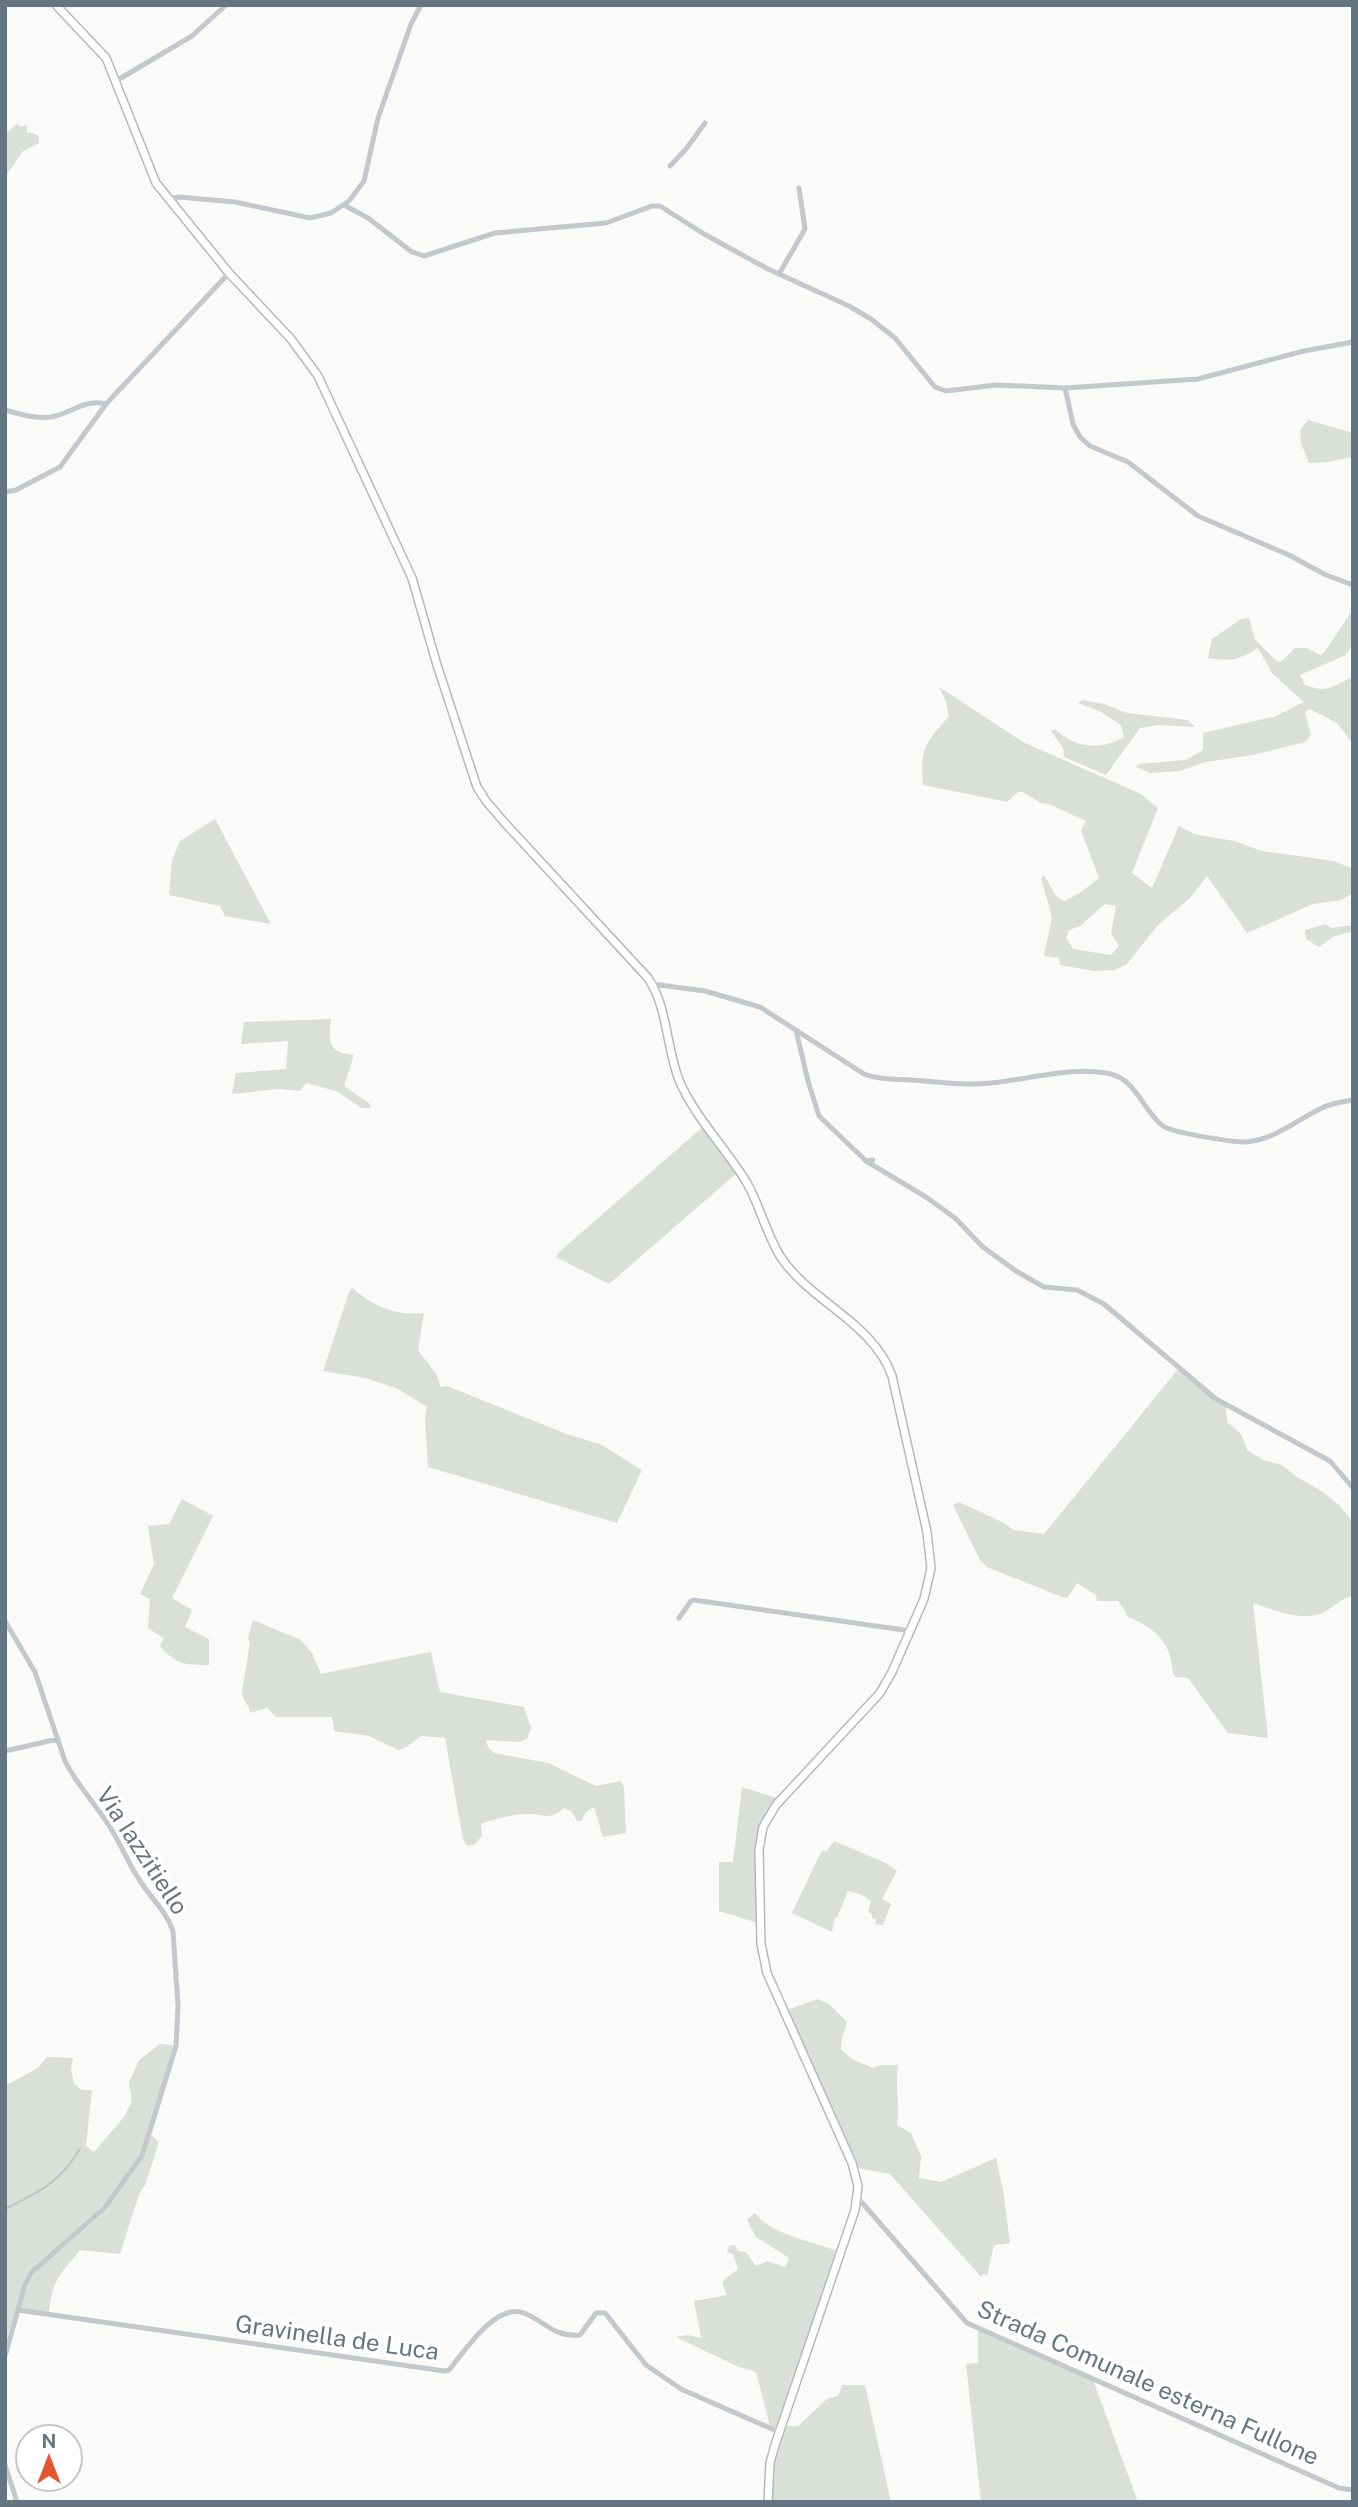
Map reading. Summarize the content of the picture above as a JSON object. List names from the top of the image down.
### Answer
{
  "streets": {
    "street": ["Via Iazzitiello", "Gravinella de Luca", "Strada Comunale esterna Fullone"]
  },
  "crossings": [
    ["Via Iazzitiello", "Gravinella de Luca"]
  ],
  "north": "top"
}
